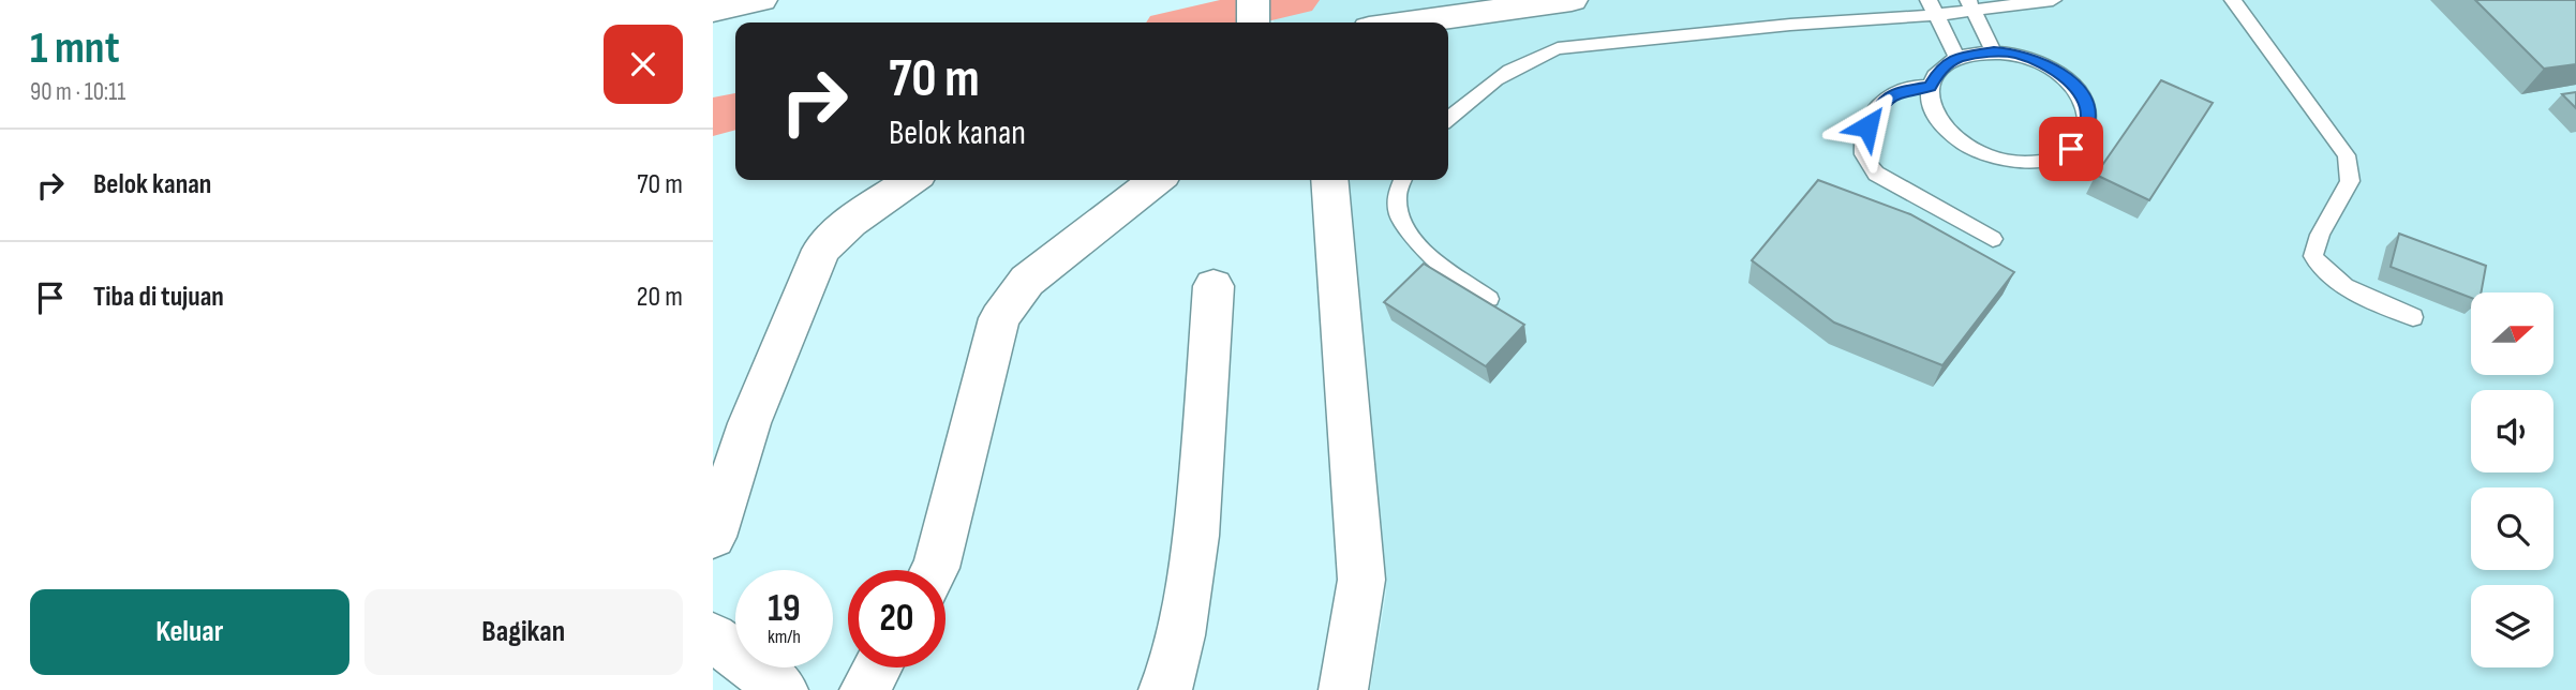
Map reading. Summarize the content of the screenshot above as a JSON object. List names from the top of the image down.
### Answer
{
  "north": "right",
  "page": {
    "heading": ["1 mnt", "90 m · 10:11"],
    "turn": ["70 m", "Belok kanan"],
    "list": [
      {
        "name": "Belok kanan",
        "value": "70 m"
      },
      {
        "name": "Tiba di tujuan",
        "value": "20 m"
      }
    ],
    "speed": "19 km/h",
    "limit": "20",
    "buttons": ["Keluar", "Bagikan"]
  }
}
